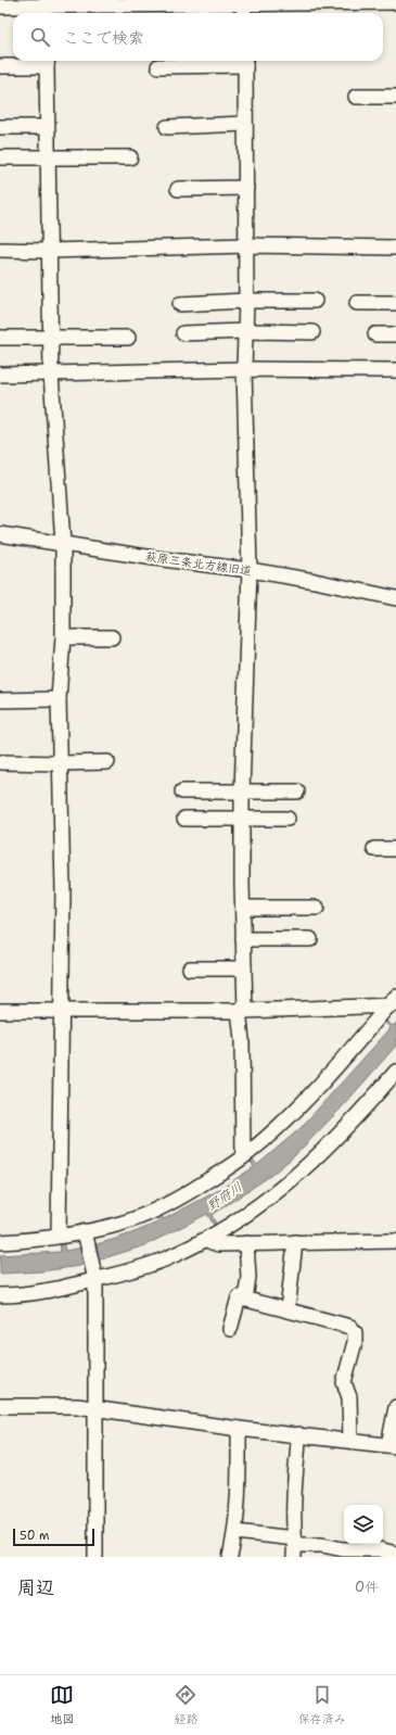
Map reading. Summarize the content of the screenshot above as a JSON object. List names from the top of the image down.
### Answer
{
  "streets": {
    "street": ["萩原三条北方線旧道"]
  },
  "water": ["野府川"],
  "scale_bar": "50 m",
  "page": {
    "search": "ここで検索",
    "scale": "50 m",
    "heading": ["周辺", "0件"],
    "nav": ["地図", "経路", "保存済み"]
  }
}
